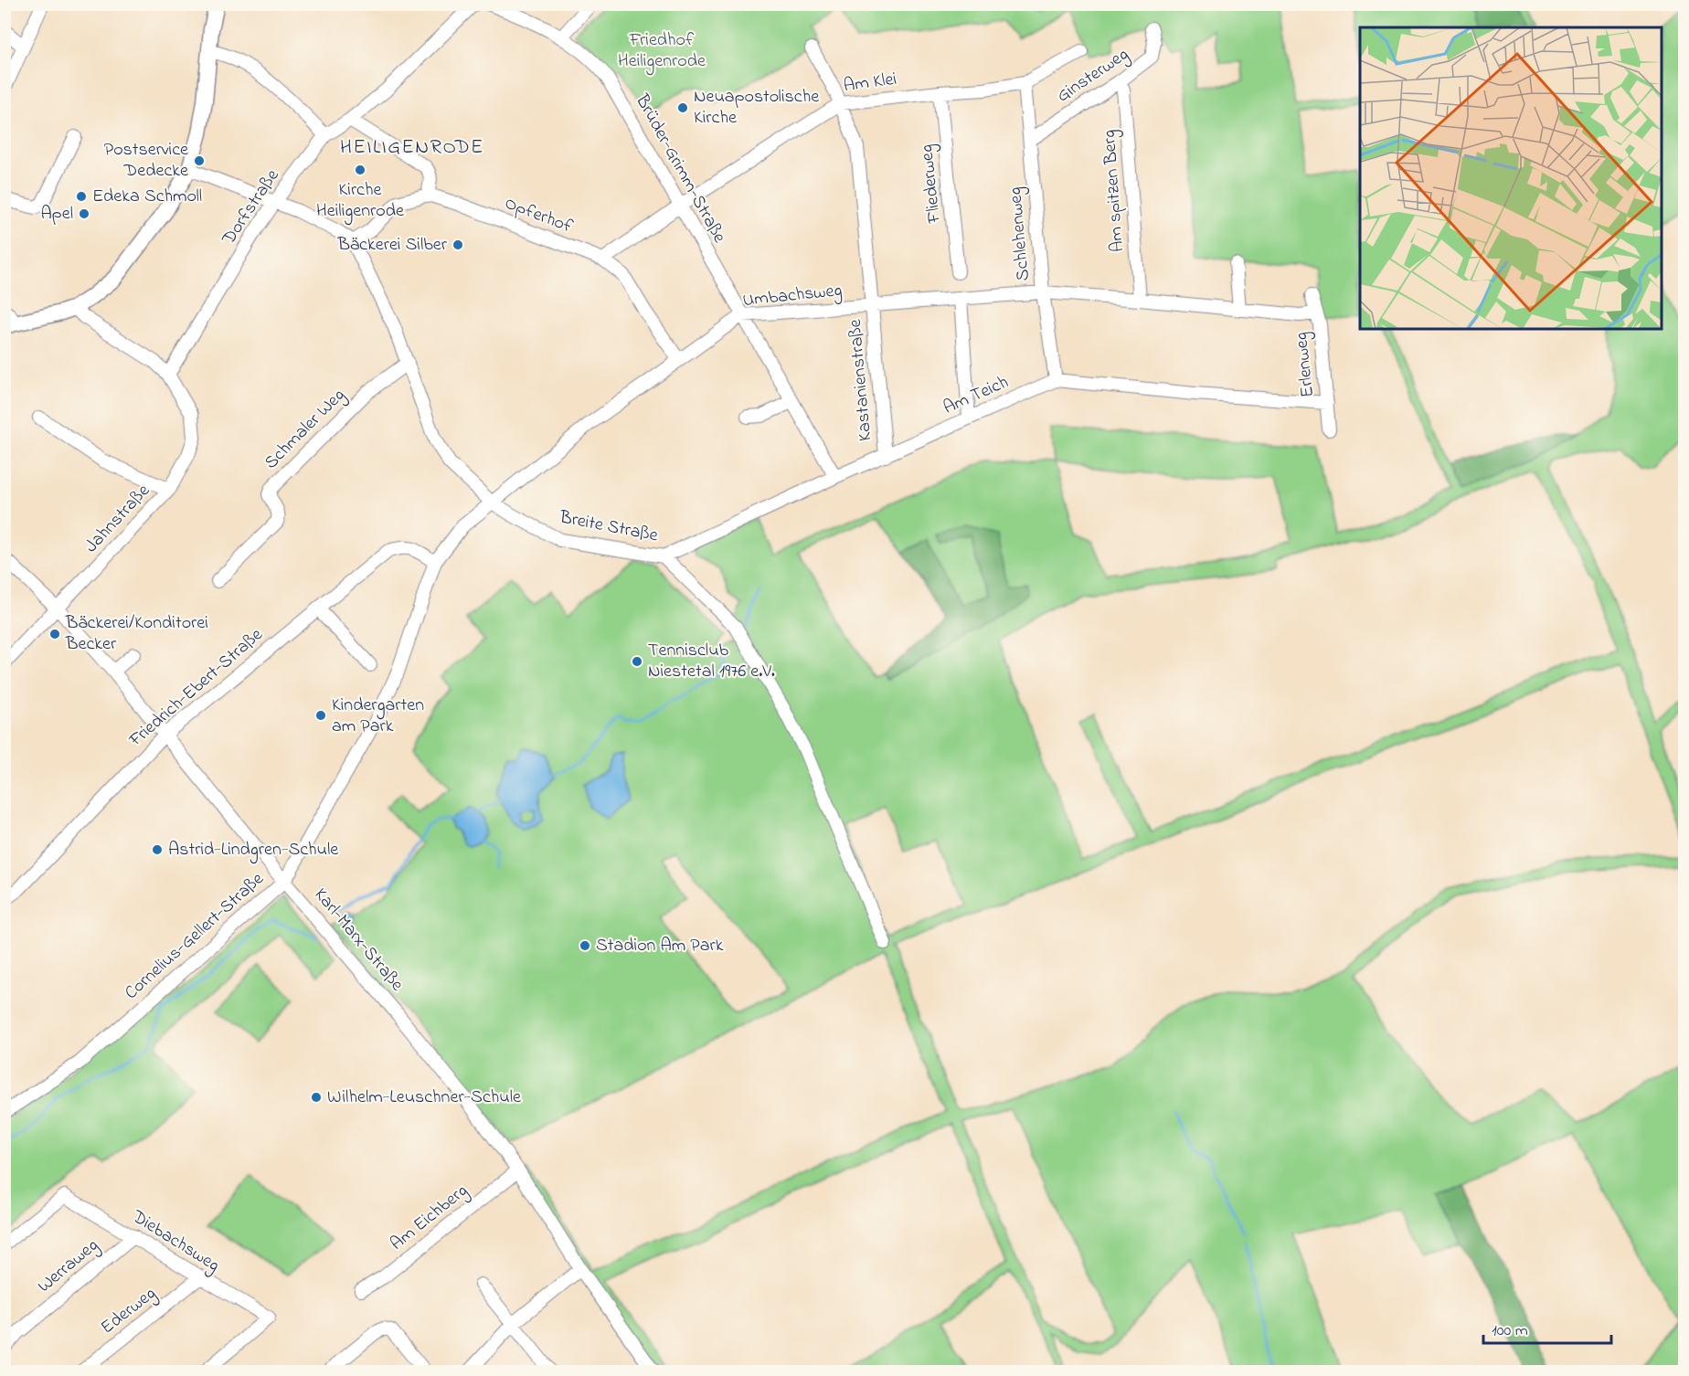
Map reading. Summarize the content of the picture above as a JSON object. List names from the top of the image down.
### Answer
{
  "streets": {
    "street": [
      "Ginsterweg",
      "Am Klei",
      "Brüder-Grimm-Straße",
      "Fliederweg",
      "Am spitzen Berg",
      "Dorfstraße",
      "Opferhof",
      "Schlehenweg",
      "Umbachsweg",
      "Erlenweg",
      "Kastanienstraße",
      "Am Teich",
      "Schmaler Weg",
      "Jahnstraße",
      "Breite Straße",
      "Friedrich-Ebert-Straße",
      "Cornelius-Gellert-Straße",
      "Karl-Marx-Straße",
      "Am Eichberg",
      "Diebachsweg",
      "Werraweg",
      "Ederweg"
    ]
  },
  "crossings": [
    ["Ginsterweg", "Am spitzen Berg"],
    ["Ginsterweg", "Schlehenweg"],
    ["Am Klei", "Brüder-Grimm-Straße"],
    ["Am Klei", "Fliederweg"],
    ["Am Klei", "Opferhof"],
    ["Am Klei", "Schlehenweg"],
    ["Am Klei", "Kastanienstraße"],
    ["Brüder-Grimm-Straße", "Umbachsweg"],
    ["Brüder-Grimm-Straße", "Am Teich"],
    ["Am spitzen Berg", "Umbachsweg"],
    ["Dorfstraße", "Jahnstraße"],
    ["Opferhof", "Umbachsweg"],
    ["Schlehenweg", "Umbachsweg"],
    ["Schlehenweg", "Am Teich"],
    ["Umbachsweg", "Erlenweg"],
    ["Umbachsweg", "Kastanienstraße"],
    ["Umbachsweg", "Breite Straße"],
    ["Umbachsweg", "Friedrich-Ebert-Straße"],
    ["Umbachsweg", "Cornelius-Gellert-Straße"],
    ["Erlenweg", "Am Teich"],
    ["Kastanienstraße", "Am Teich"],
    ["Am Teich", "Breite Straße"],
    ["Schmaler Weg", "Breite Straße"],
    ["Jahnstraße", "Karl-Marx-Straße"],
    ["Friedrich-Ebert-Straße", "Cornelius-Gellert-Straße"],
    ["Friedrich-Ebert-Straße", "Karl-Marx-Straße"],
    ["Cornelius-Gellert-Straße", "Karl-Marx-Straße"],
    ["Karl-Marx-Straße", "Am Eichberg"],
    ["Diebachsweg", "Werraweg"],
    ["Diebachsweg", "Ederweg"]
  ],
  "districts": ["HEILIGENRODE"],
  "parks": ["Friedhof Heiligenrode"],
  "places": [
    "Neuapostolische Kirche",
    "Postservice Dedecke",
    "Kirche Heiligenrode",
    "Edeka Schmoll",
    "Apel",
    "Bäckerei Silber",
    "Bäckerei/Konditorei Becker",
    "Tennisclub Niestetal 1976 e.V.",
    "Kindergarten am Park",
    "Astrid-Lindgren-Schule",
    "Stadion Am Park",
    "Wilhelm-Leuschner-Schule"
  ],
  "scale_bar": "100 m"
}
